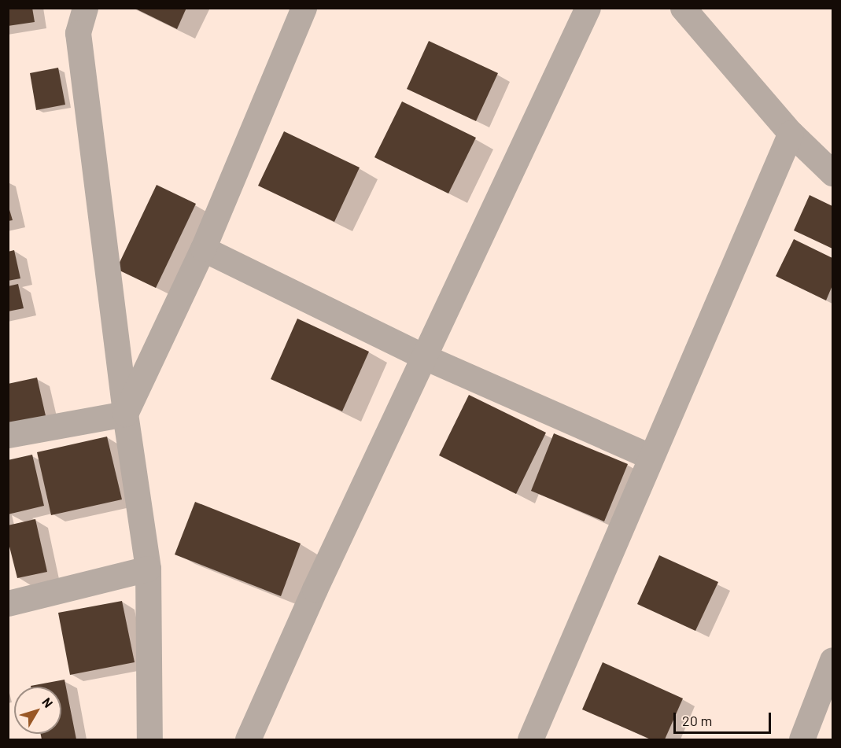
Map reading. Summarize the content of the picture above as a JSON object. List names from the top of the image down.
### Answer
{
  "scale_bar": "20 m",
  "north": "top right"
}
